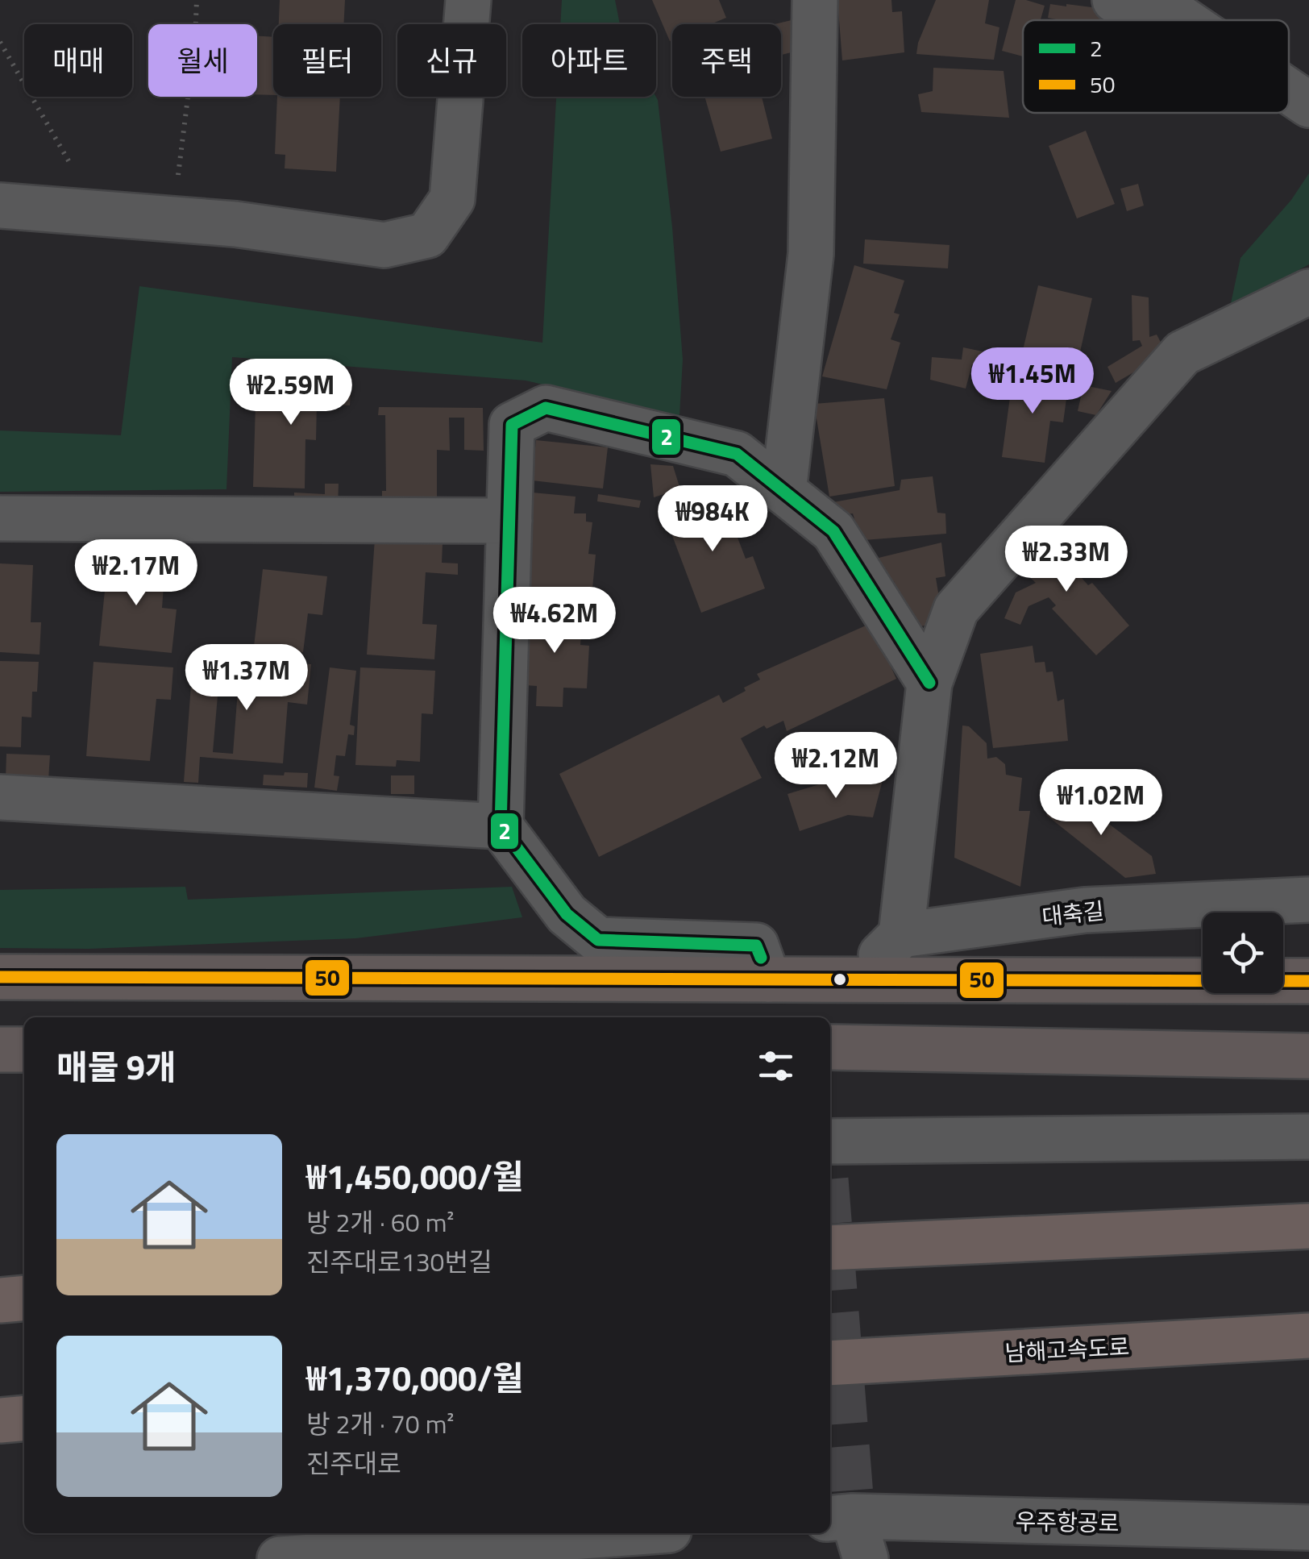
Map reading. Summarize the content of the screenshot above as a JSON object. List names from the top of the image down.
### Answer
{
  "streets": {
    "highway": ["남해고속도로"],
    "street": ["대축길", "우주항공로"]
  },
  "lines": ["transit line 2", "transit line 50"],
  "legend": ["2", "50"],
  "page": {
    "chip": [
      "매매",
      "월세",
      "필터",
      "신규",
      "아파트",
      "주택"
    ],
    "price": [
      "₩1.45M",
      "₩2.59M",
      "₩984K",
      "₩2.33M",
      "₩2.17M",
      "₩4.62M",
      "₩1.37M",
      "₩2.12M",
      "₩1.02M"
    ],
    "heading": "매물 9개",
    "list": [
      {
        "name": "₩1,450,000/월",
        "note": "방 2개 · 60 m² · 진주대로130번길"
      },
      {
        "name": "₩1,370,000/월",
        "note": "방 2개 · 70 m² · 진주대로"
      }
    ]
  }
}
